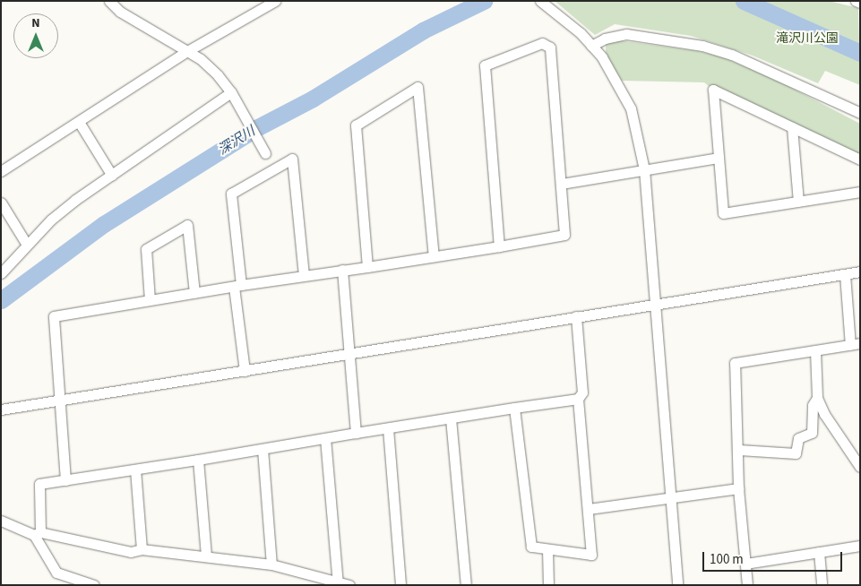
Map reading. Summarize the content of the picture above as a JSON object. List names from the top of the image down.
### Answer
{
  "water": ["深沢川"],
  "parks": ["滝沢川公園"],
  "scale_bar": "100 m",
  "north": "top"
}
